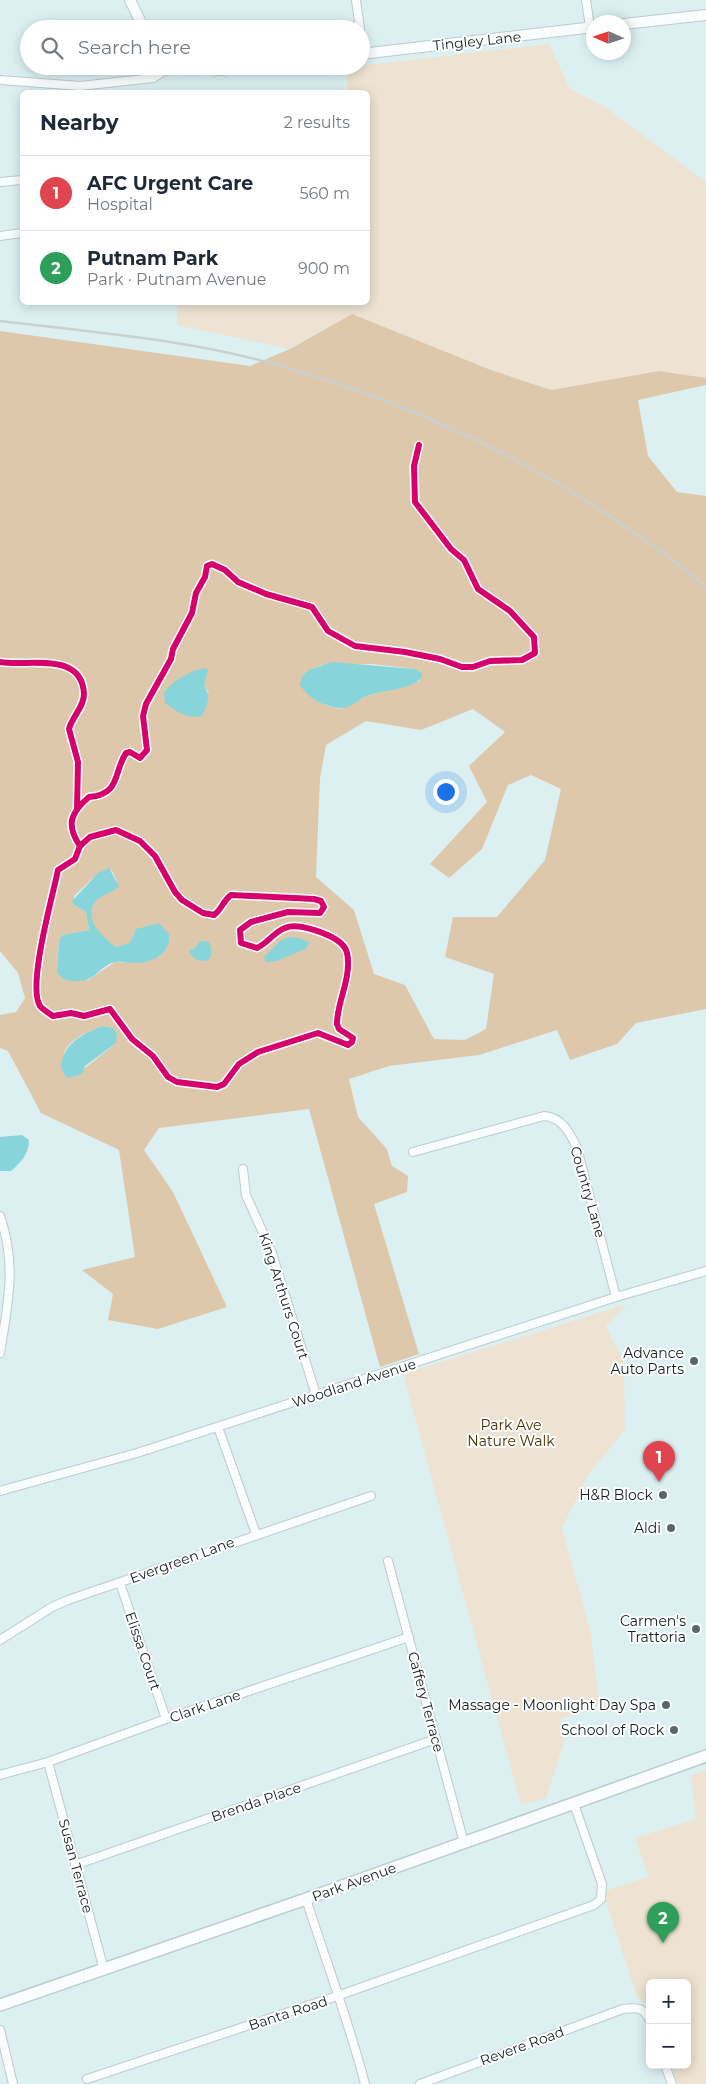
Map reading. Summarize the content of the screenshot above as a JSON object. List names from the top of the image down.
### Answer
{
  "streets": {
    "main road": ["Park Avenue"],
    "street": [
      "Tingley Lane",
      "Country Lane",
      "King Arthurs Court",
      "Woodland Avenue",
      "Evergreen Lane",
      "Elissa Court",
      "Caffery Terrace",
      "Clark Lane",
      "Brenda Place",
      "Susan Terrace",
      "Banta Road",
      "Revere Road"
    ]
  },
  "crossings": [
    ["Country Lane", "Woodland Avenue"],
    ["King Arthurs Court", "Woodland Avenue"],
    ["Evergreen Lane", "Elissa Court"],
    ["Elissa Court", "Clark Lane"],
    ["Caffery Terrace", "Clark Lane"],
    ["Caffery Terrace", "Brenda Place"],
    ["Caffery Terrace", "Park Avenue"],
    ["Clark Lane", "Susan Terrace"],
    ["Brenda Place", "Susan Terrace"],
    ["Susan Terrace", "Park Avenue"],
    ["Park Avenue", "Banta Road"]
  ],
  "parks": ["Park Ave Nature Walk"],
  "places": [
    "Advance Auto Parts",
    "H&R Block",
    "Aldi",
    "Carmen's Trattoria",
    "Massage - Moonlight Day Spa",
    "School of Rock"
  ],
  "north": "left",
  "page": {
    "search": "Search here",
    "heading": ["Nearby", "2 results"],
    "list": [
      {
        "mark": "1",
        "name": "AFC Urgent Care",
        "note": "Hospital",
        "value": "560 m"
      },
      {
        "mark": "2",
        "name": "Putnam Park",
        "note": "Park · Putnam Avenue",
        "value": "900 m"
      }
    ],
    "pins": ["1", "2"],
    "map_buttons": ["+", "−"]
  }
}
